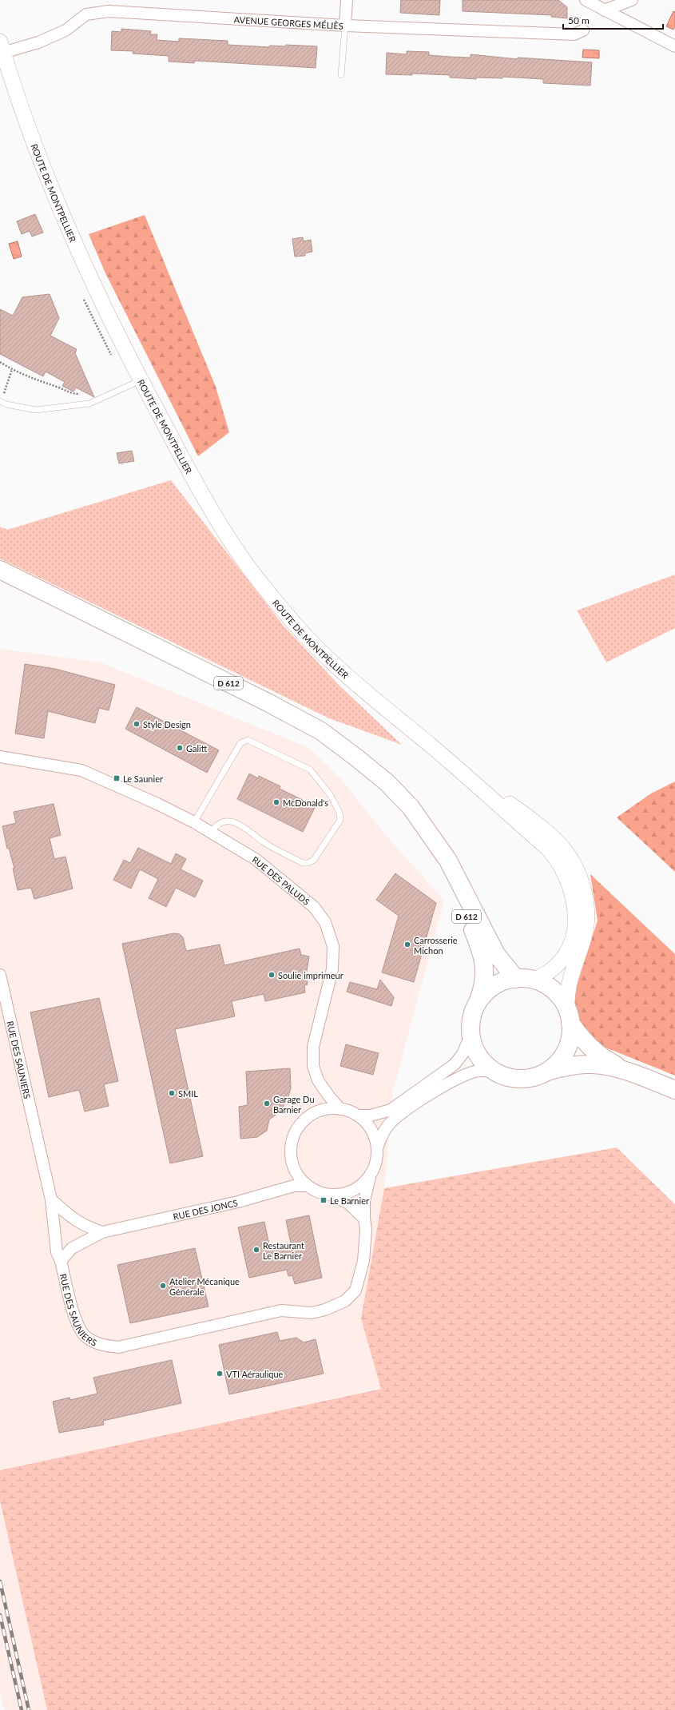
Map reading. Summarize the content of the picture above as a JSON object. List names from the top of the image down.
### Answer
{
  "streets": {
    "main road": ["ROUTE DE MONTPELLIER", "D 612"],
    "street": [
      "AVENUE GEORGES MÉLIÈS",
      "RUE DES PALUDS",
      "RUE DES SAUNIERS",
      "RUE DES JONCS"
    ]
  },
  "crossings": [
    ["AVENUE GEORGES MÉLIÈS", "ROUTE DE MONTPELLIER"],
    ["RUE DES PALUDS", "RUE DES SAUNIERS"],
    ["RUE DES PALUDS", "RUE DES JONCS"],
    ["RUE DES SAUNIERS", "RUE DES JONCS"]
  ],
  "places": {
    "other": [
      "Style Design",
      "Galitt",
      "McDonald's",
      "Carrosserie Michon",
      "Soulie imprimeur",
      "SMIL",
      "Garage Du Barnier",
      "Restaurant Le Barnier",
      "Atelier Mécanique Générale",
      "VTI Aéraulique"
    ],
    "transit": ["Le Saunier", "Le Barnier"]
  },
  "scale_bar": "50 m"
}
